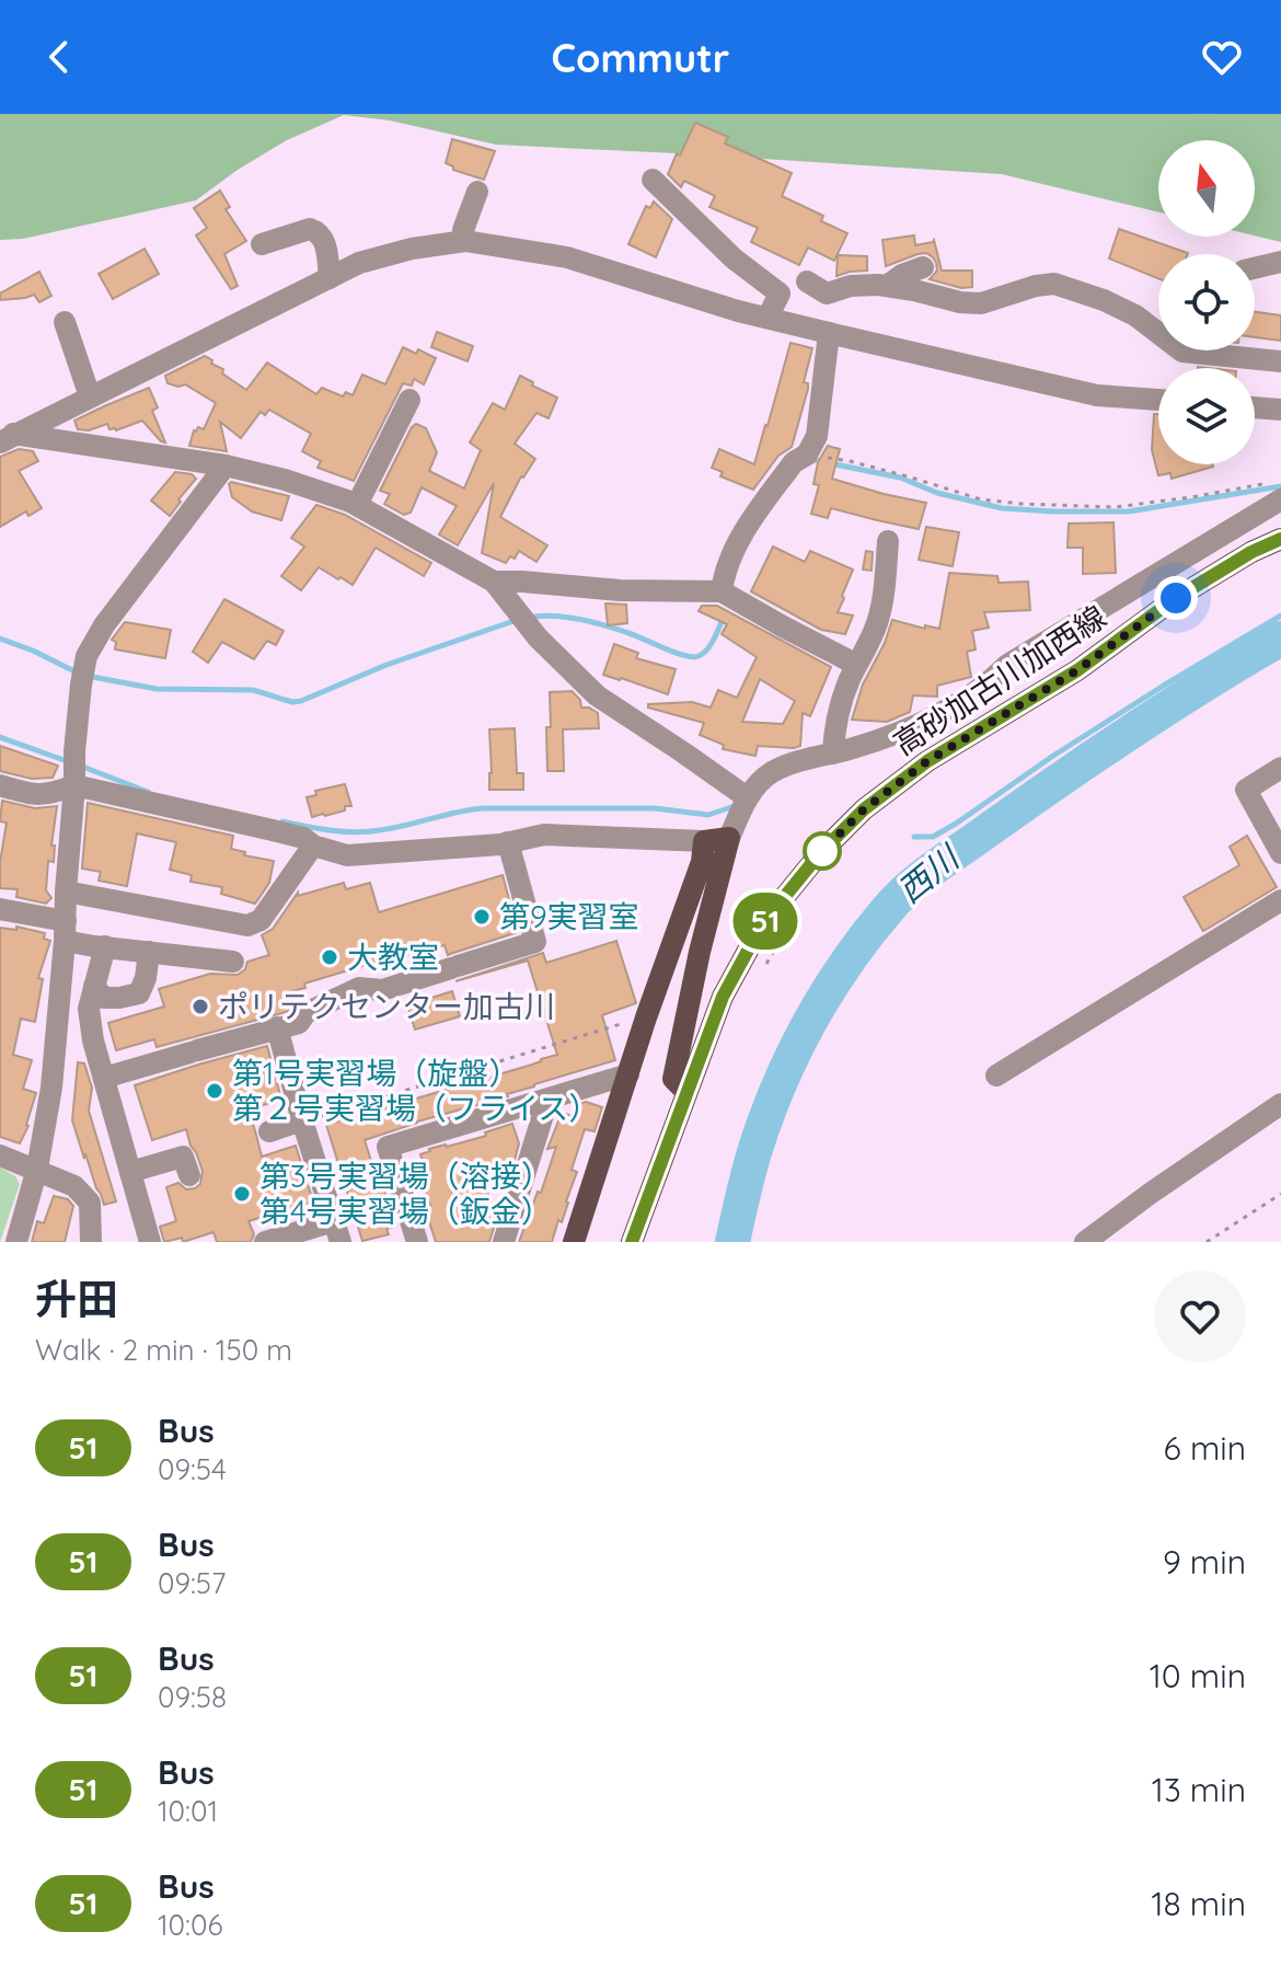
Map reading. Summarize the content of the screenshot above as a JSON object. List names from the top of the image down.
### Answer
{
  "streets": {
    "main road": ["高砂加古川加西線"]
  },
  "water": ["西川"],
  "places": [
    "第9実習室",
    "大教室",
    "ポリテクセンター加古川",
    "第1号実習場（旋盤） 第２号実習場（フライス）",
    "第3号実習場（溶接） 第4号実習場（鈑金）"
  ],
  "lines": ["bus line 51"],
  "north": "top",
  "page": {
    "header": "Commutr",
    "on_map": "51",
    "heading": ["升田", "Walk · 2 min · 150 m"],
    "list": [
      {
        "mark": "51",
        "name": "Bus",
        "note": "09:54",
        "value": "6 min"
      },
      {
        "mark": "51",
        "name": "Bus",
        "note": "09:57",
        "value": "9 min"
      },
      {
        "mark": "51",
        "name": "Bus",
        "note": "09:58",
        "value": "10 min"
      },
      {
        "mark": "51",
        "name": "Bus",
        "note": "10:01",
        "value": "13 min"
      },
      {
        "mark": "51",
        "name": "Bus",
        "note": "10:06",
        "value": "18 min"
      }
    ]
  }
}
